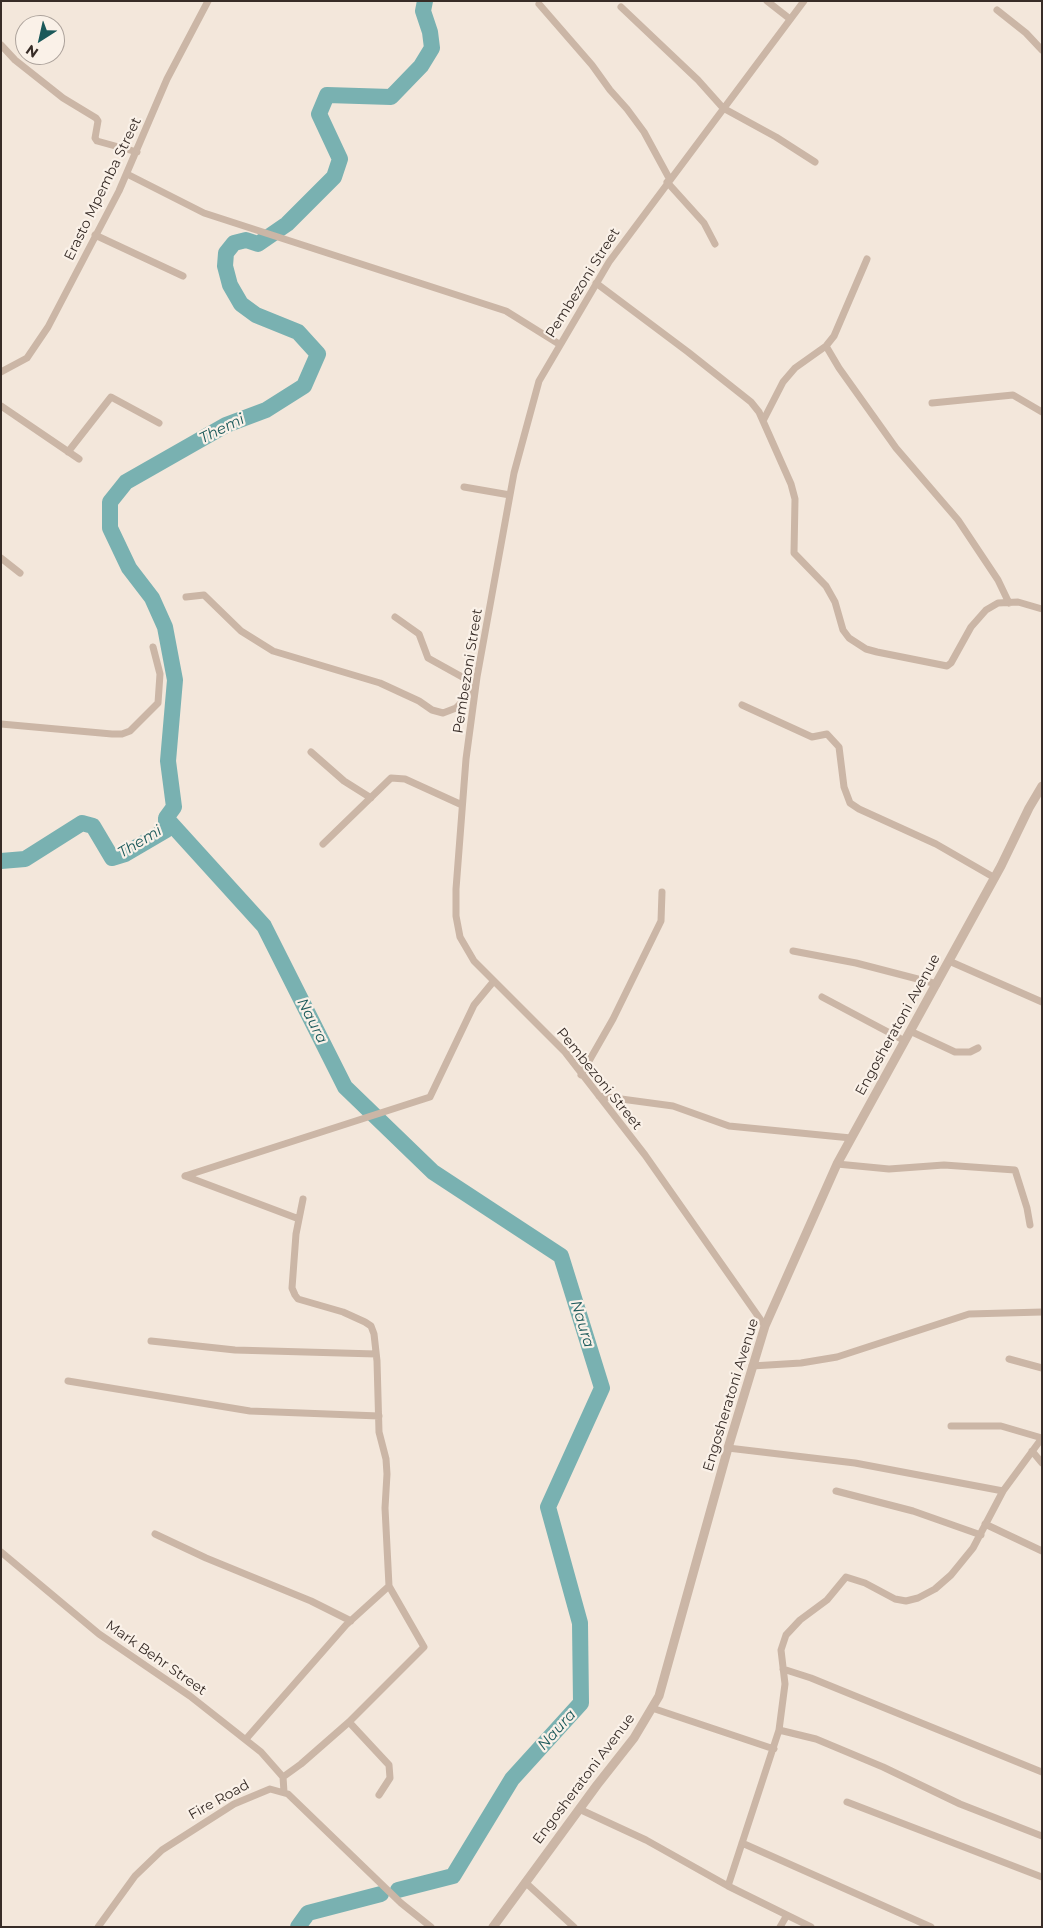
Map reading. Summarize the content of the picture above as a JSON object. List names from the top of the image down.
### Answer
{
  "streets": {
    "street": [
      "Erasto Mpemba Street",
      "Pembezoni Street",
      "Engosheratoni Avenue",
      "Mark Behr Street",
      "Fire Road"
    ]
  },
  "crossings": [
    ["Pembezoni Street", "Engosheratoni Avenue"]
  ],
  "water": ["Themi", "Naura"],
  "north": "bottom left"
}
